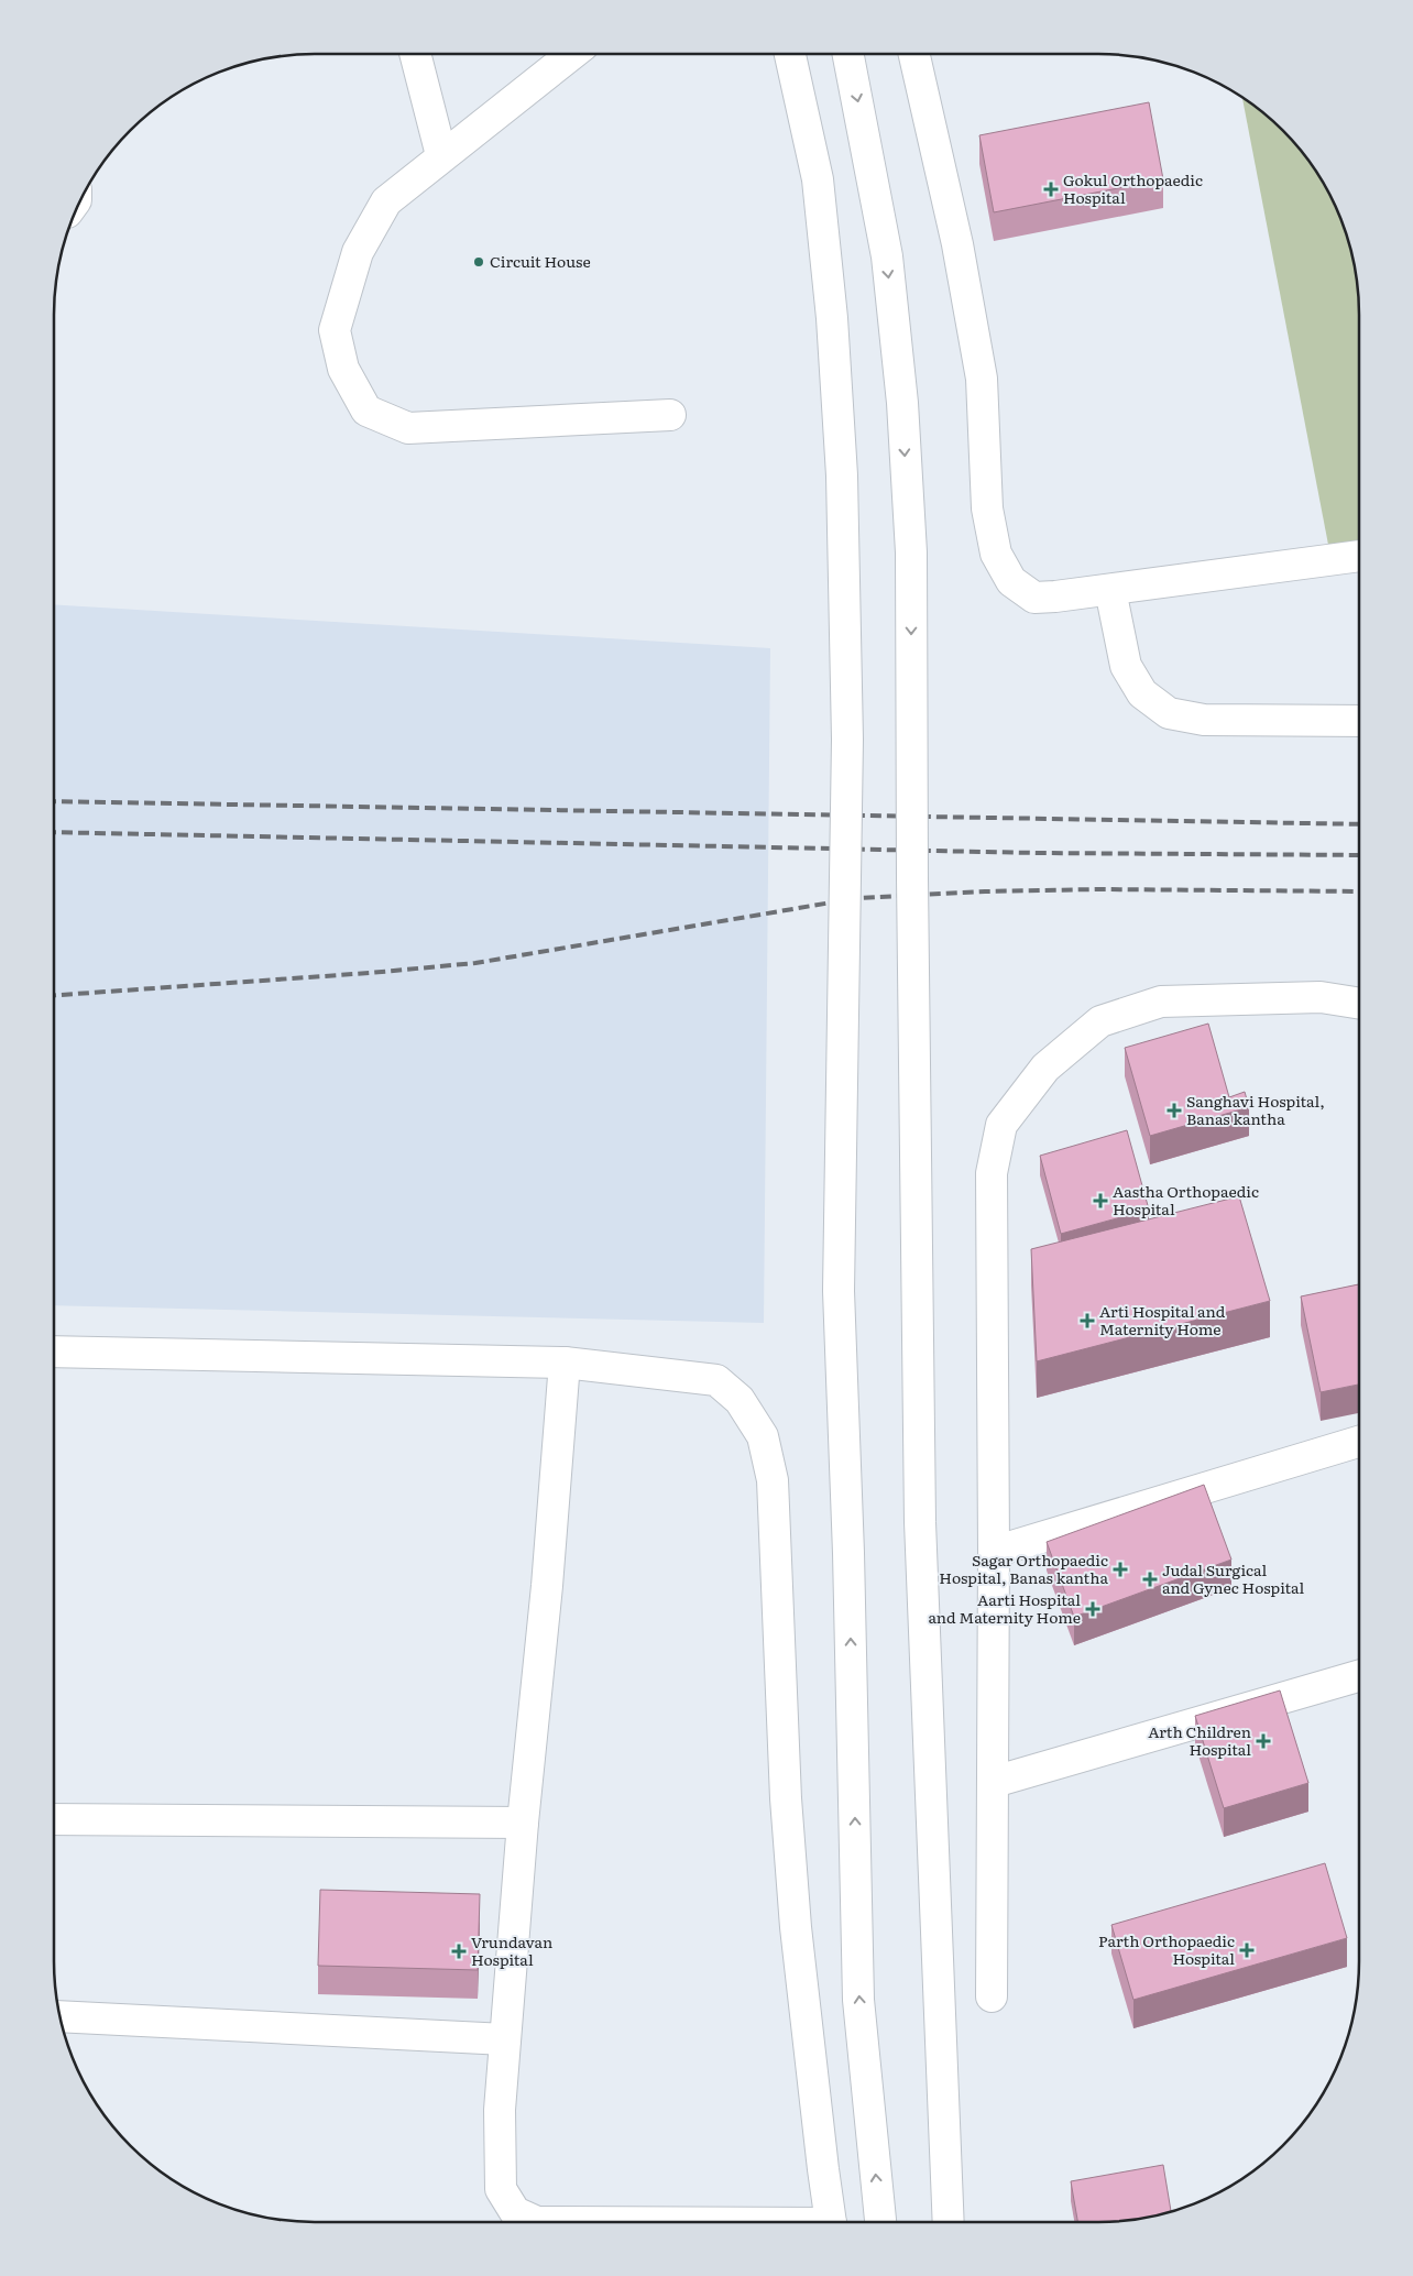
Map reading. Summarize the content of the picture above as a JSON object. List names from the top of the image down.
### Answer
{
  "places": {
    "health": [
      "Gokul Orthopaedic Hospital",
      "Sanghavi Hospital, Banas kantha",
      "Aastha Orthopaedic Hospital",
      "Arti Hospital and Maternity Home",
      "Sagar Orthopaedic Hospital, Banas kantha",
      "Judal Surgical and Gynec Hospital",
      "Aarti Hospital and Maternity Home",
      "Arth Children Hospital",
      "Parth Orthopaedic Hospital",
      "Vrundavan Hospital"
    ],
    "other": ["Circuit House"]
  }
}
